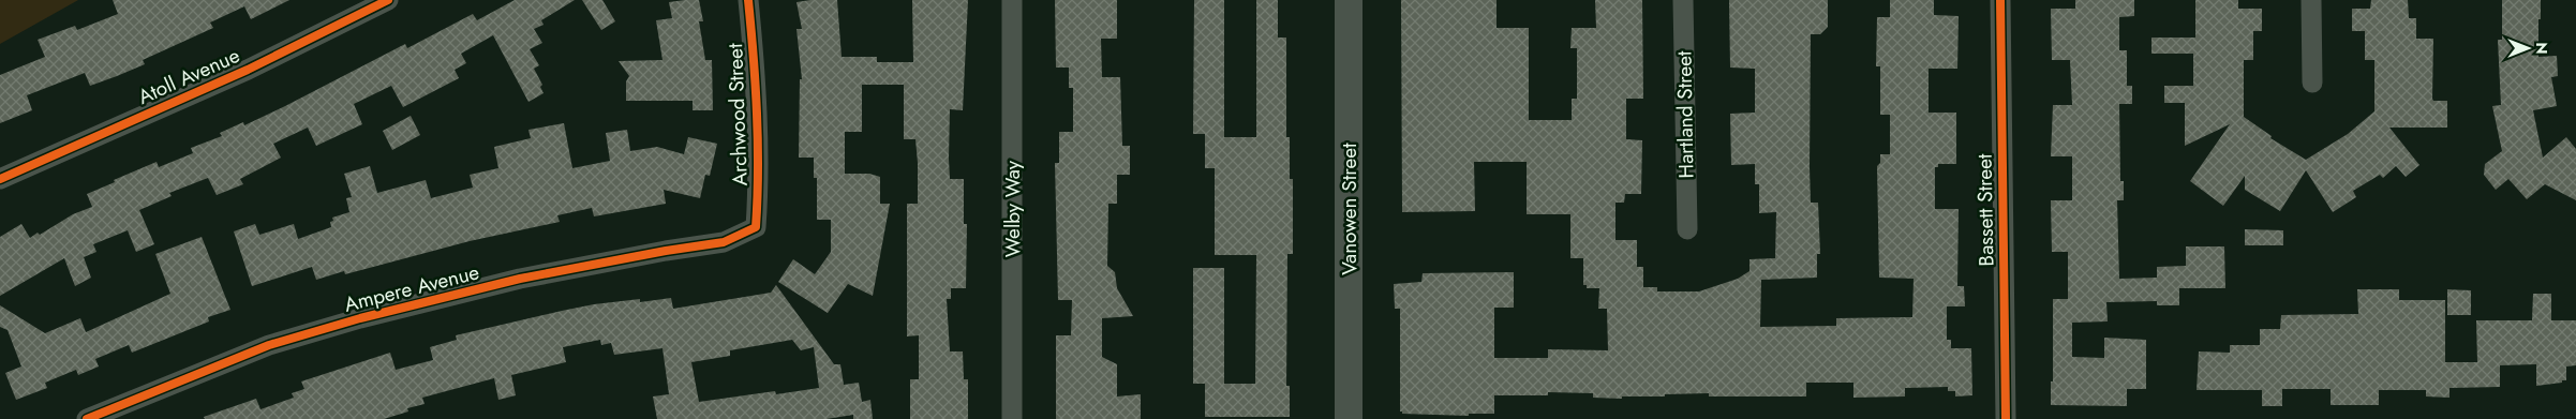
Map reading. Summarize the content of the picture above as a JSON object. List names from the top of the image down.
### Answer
{
  "streets": {
    "main road": ["Vanowen Street"],
    "street": [
      "Atoll Avenue",
      "Archwood Street",
      "Hartland Street",
      "Welby Way",
      "Bassett Street",
      "Ampere Avenue"
    ]
  },
  "crossings": [
    ["Archwood Street", "Ampere Avenue"]
  ],
  "north": "right"
}
